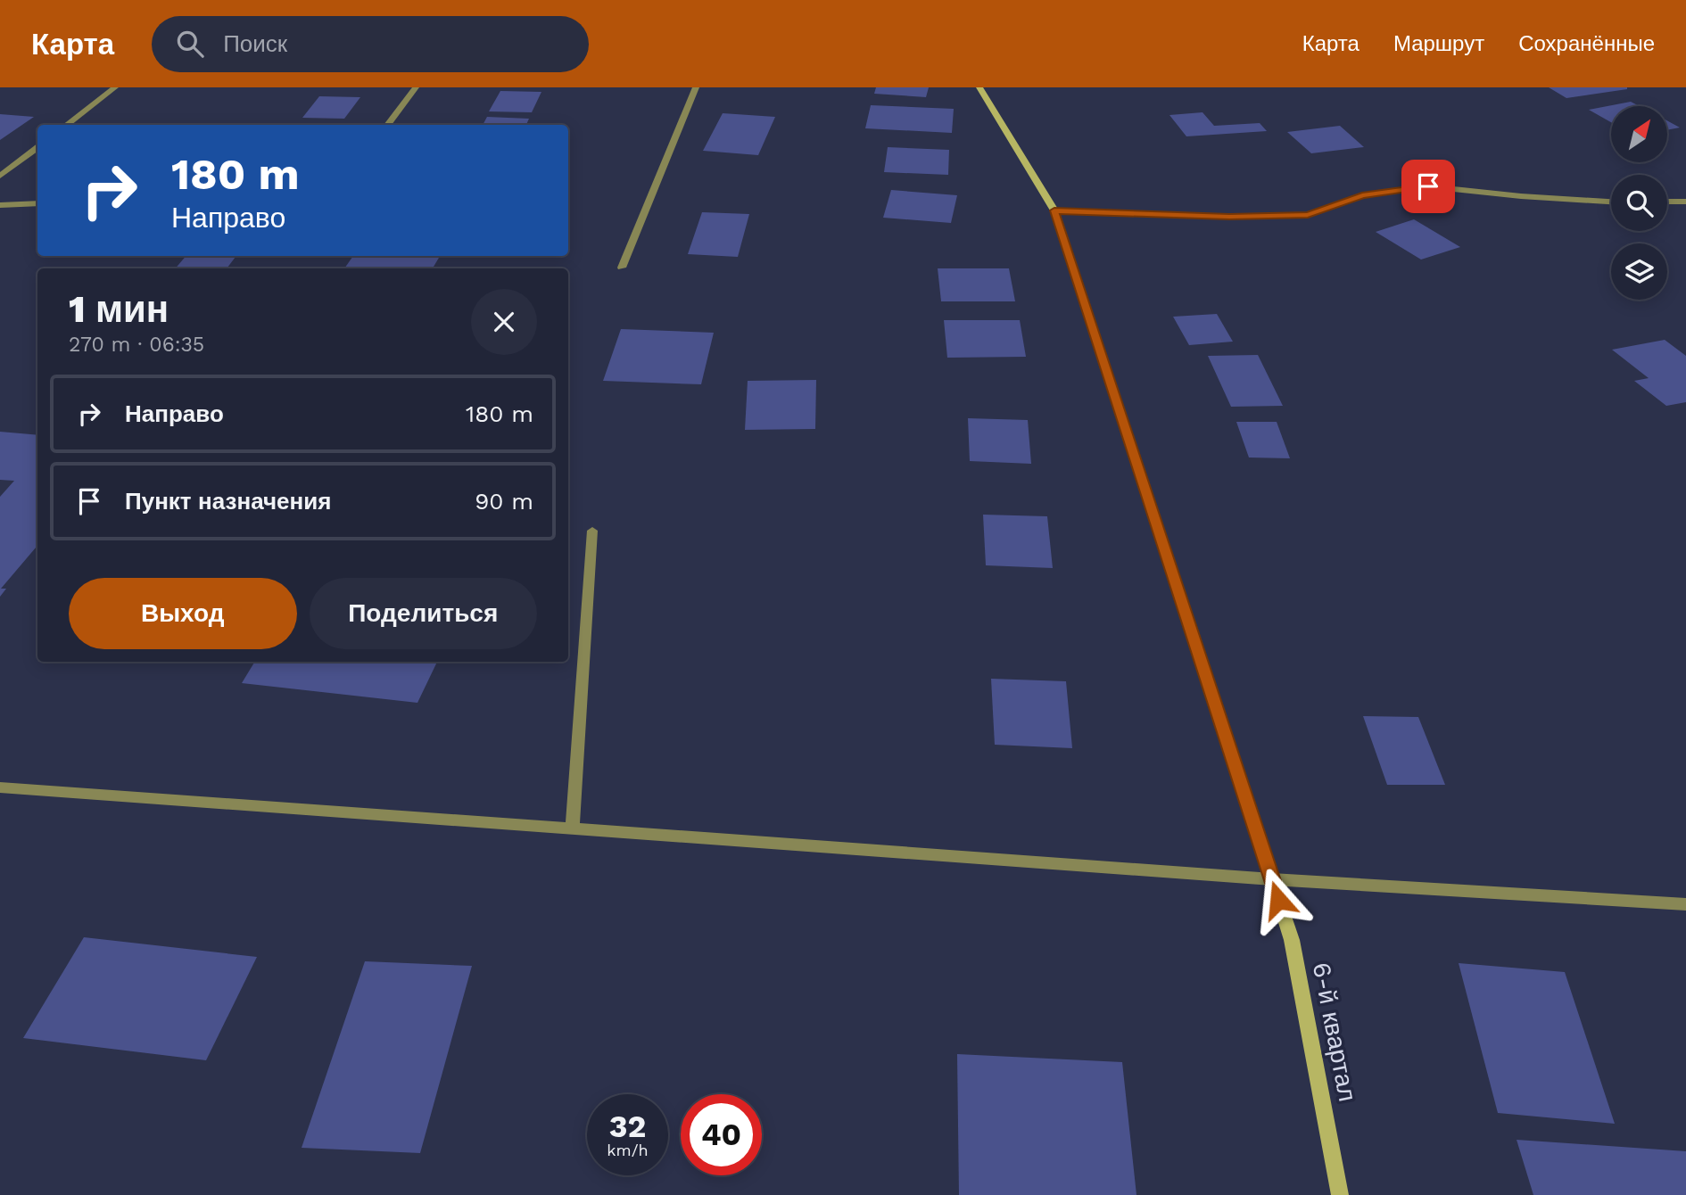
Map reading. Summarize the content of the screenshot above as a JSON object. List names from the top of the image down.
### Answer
{
  "streets": {
    "street": ["6-й квартал"]
  },
  "north": "top right",
  "page": {
    "header": "Карта",
    "search": "Поиск",
    "nav": ["Карта", "Маршрут", "Сохранённые"],
    "turn": ["180 m", "Направо"],
    "heading": ["1 мин", "270 m · 06:35"],
    "list": [
      {
        "name": "Направо",
        "value": "180 m"
      },
      {
        "name": "Пункт назначения",
        "value": "90 m"
      }
    ],
    "buttons": ["Выход", "Поделиться"],
    "speed": "32 km/h",
    "limit": "40"
  }
}
